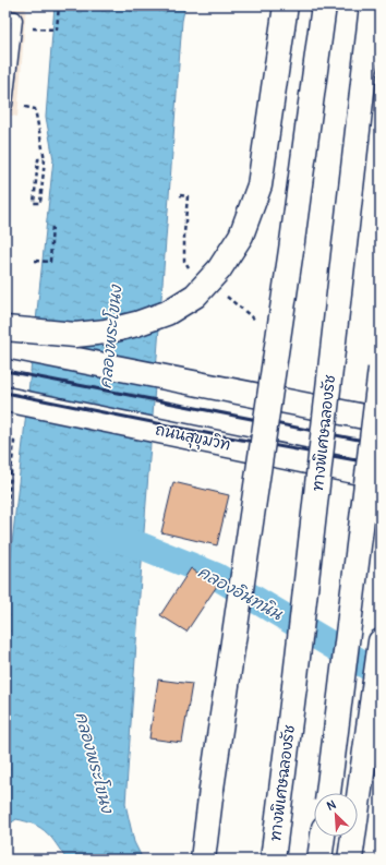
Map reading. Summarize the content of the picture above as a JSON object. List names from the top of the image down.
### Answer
{
  "streets": {
    "main road": ["ทางพิเศษฉลองรัช", "ถนนสุขุมวิท"]
  },
  "water": ["คลองพระโขนง", "คลองอินทนิน"],
  "north": "top left"
}
